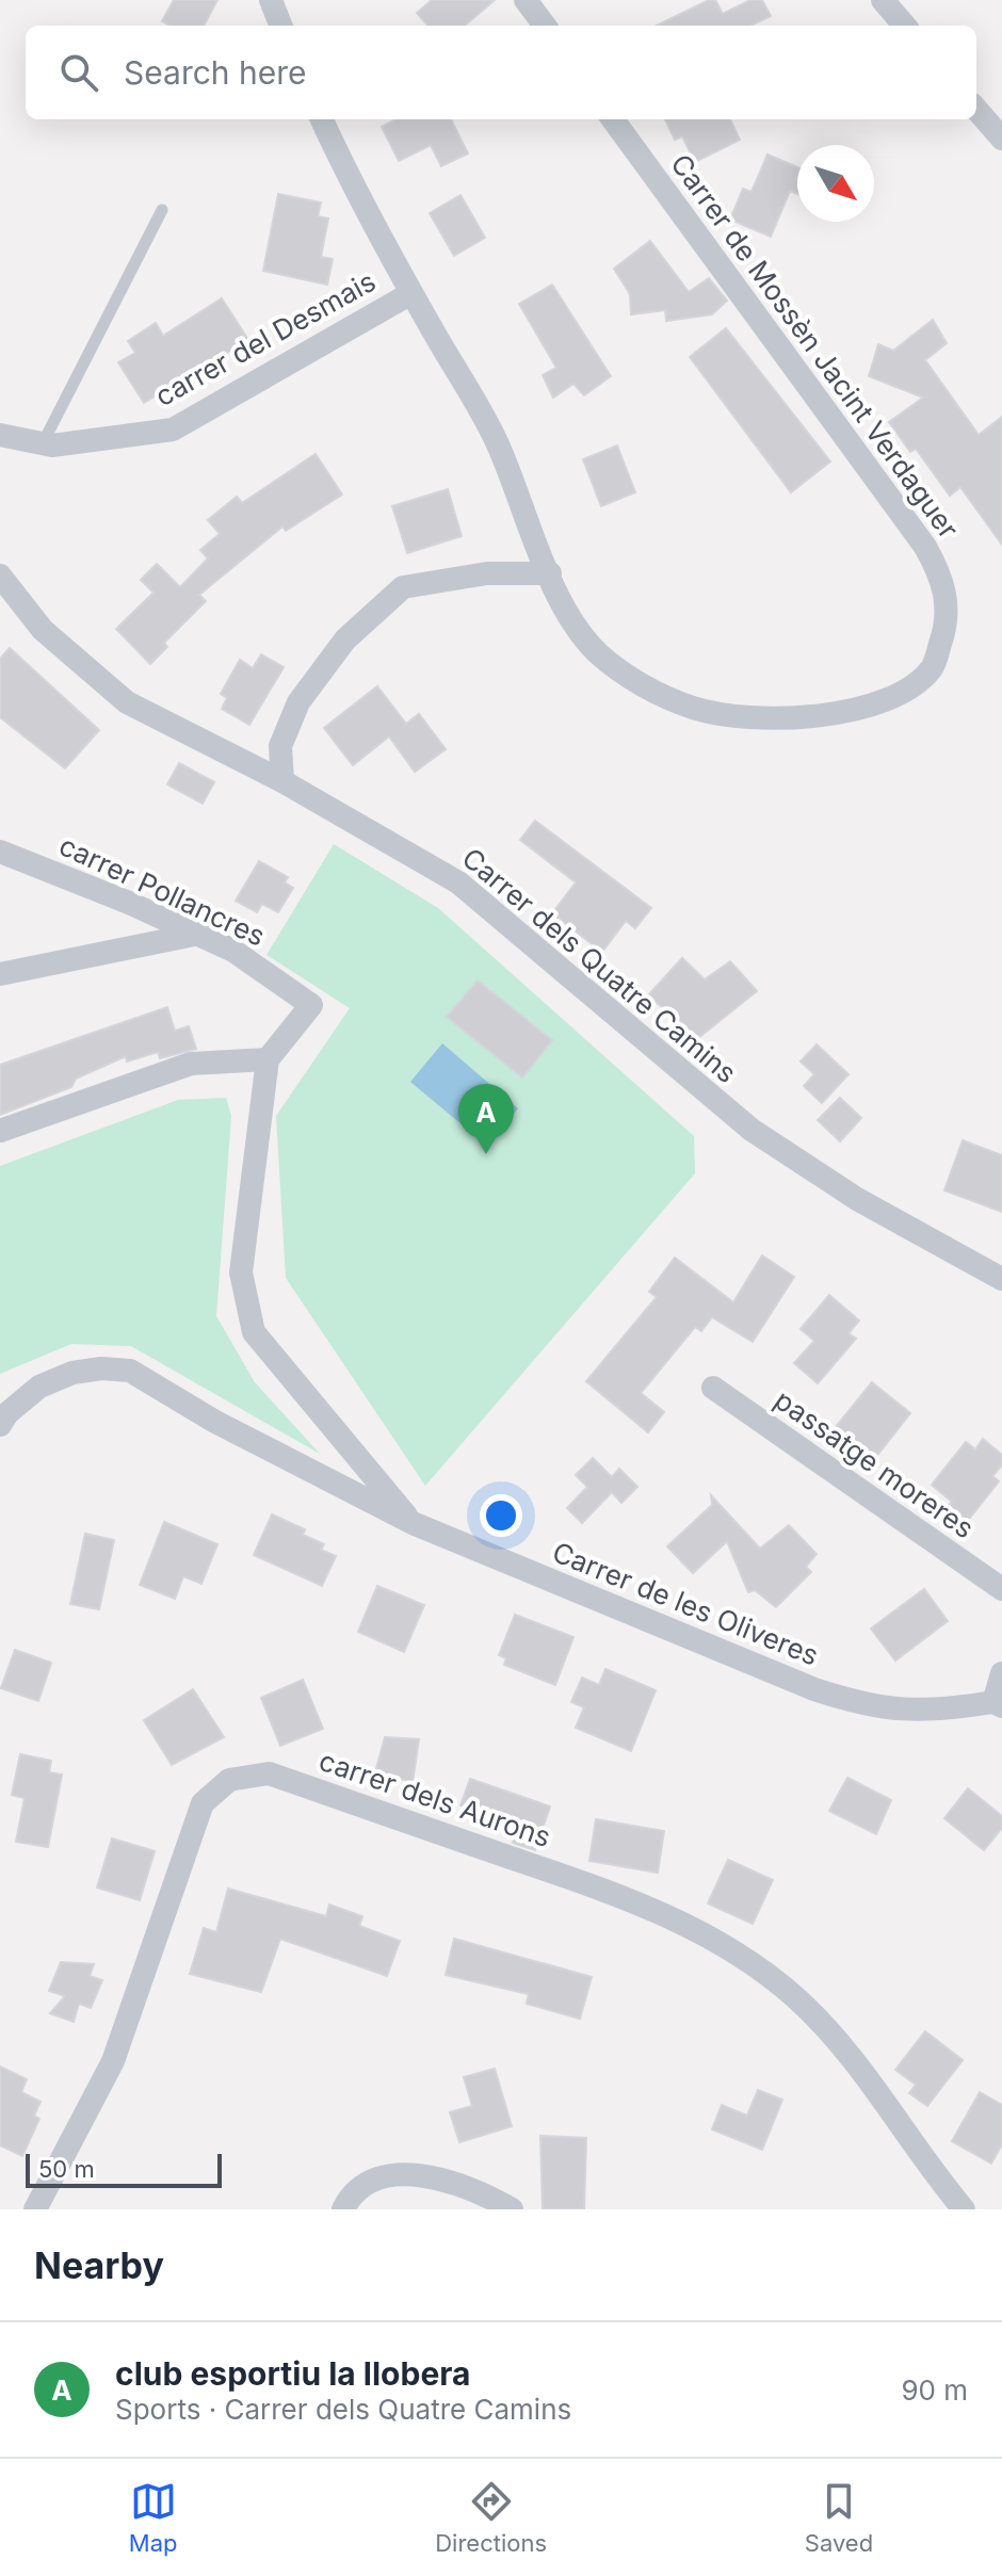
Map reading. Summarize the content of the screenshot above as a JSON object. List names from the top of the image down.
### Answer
{
  "streets": {
    "street": [
      "carrer del Desmais",
      "Carrer de Mossèn Jacint Verdaguer",
      "carrer Pollancres",
      "Carrer dels Quatre Camins",
      "passatge moreres",
      "Carrer de les Oliveres",
      "carrer dels Aurons"
    ]
  },
  "crossings": [
    ["carrer del Desmais", "Carrer de Mossèn Jacint Verdaguer"]
  ],
  "scale_bar": "50 m",
  "north": "bottom right",
  "page": {
    "search": "Search here",
    "pins": "A",
    "scale": "50 m",
    "heading": "Nearby",
    "list": [
      {
        "mark": "A",
        "name": "club esportiu la llobera",
        "note": "Sports · Carrer dels Quatre Camins",
        "value": "90 m"
      }
    ],
    "nav": ["Map", "Directions", "Saved"]
  }
}
